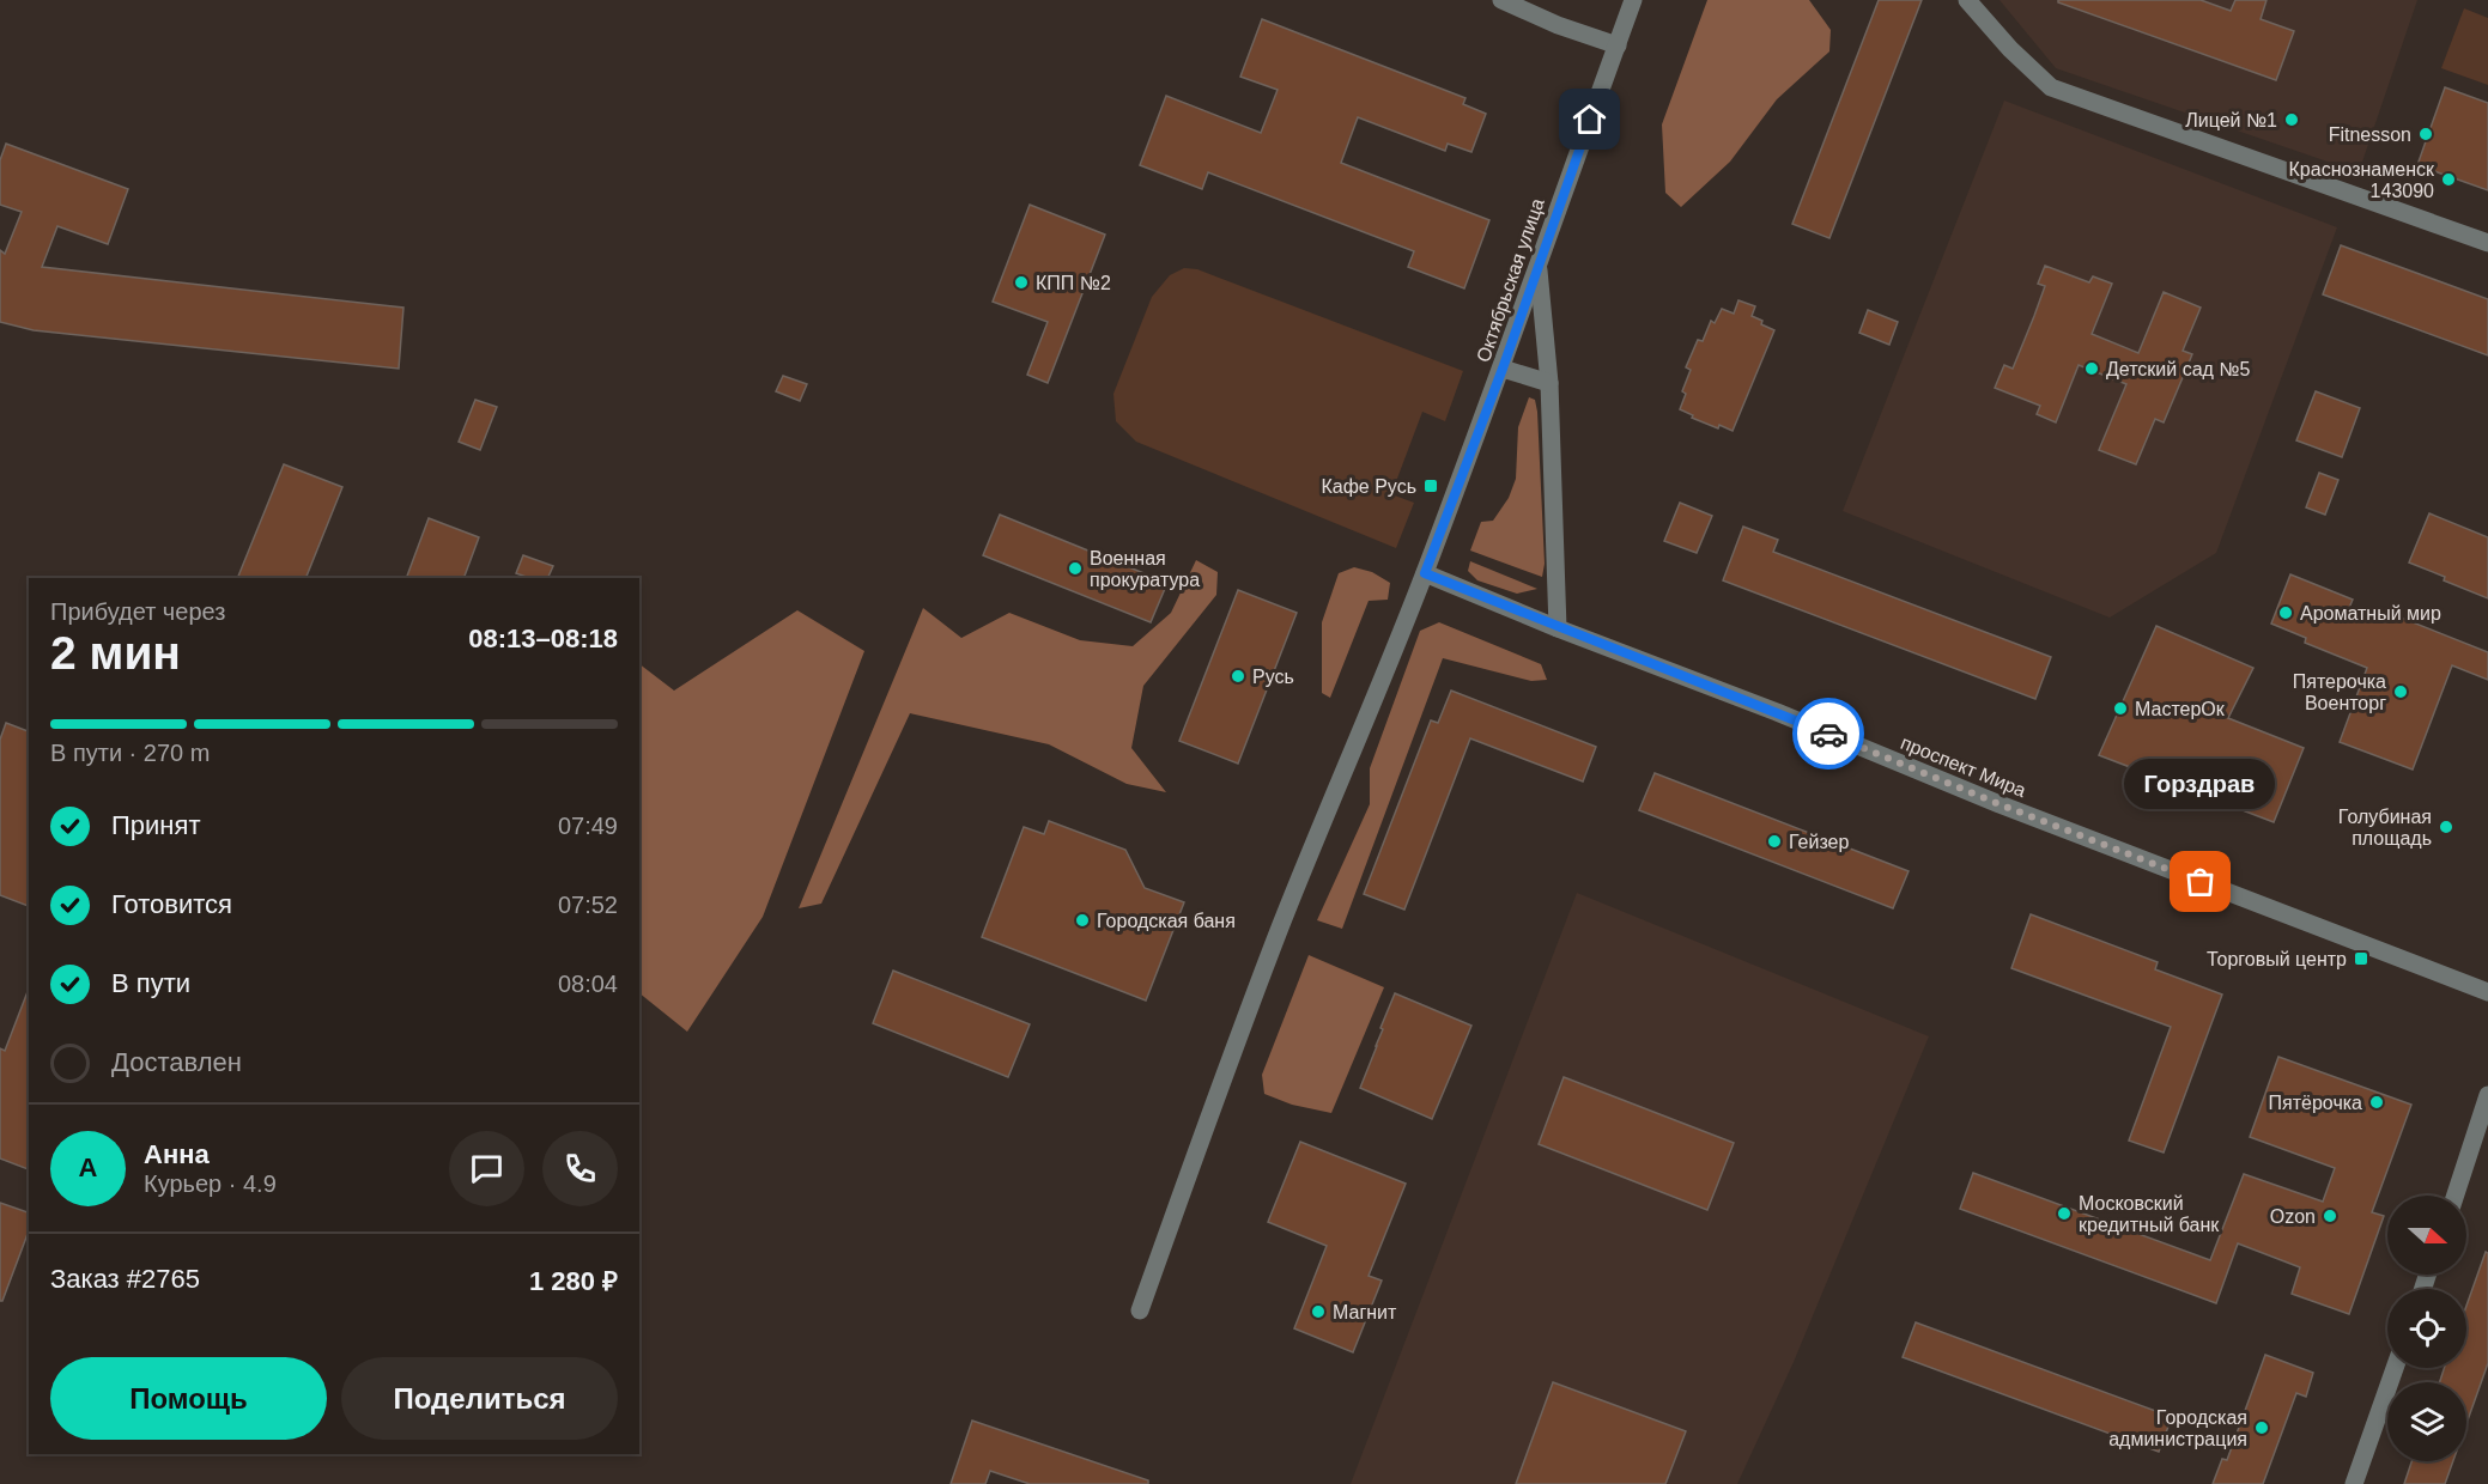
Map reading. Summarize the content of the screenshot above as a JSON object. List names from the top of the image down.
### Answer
{
  "streets": {
    "street": ["Октябрьская улица", "проспект Мира"]
  },
  "crossings": [
    ["Октябрьская улица", "проспект Мира"]
  ],
  "places": {
    "other": [
      "Лицей №1",
      "Fitnesson",
      "Краснознаменск 143090",
      "КПП №2",
      "Детский сад №5",
      "Военная прокуратура",
      "Ароматный мир",
      "Русь",
      "Пятерочка Военторг",
      "МастерОк",
      "Голубиная площадь",
      "Гейзер",
      "Горздрав",
      "Городская баня",
      "Пятёрочка",
      "Московский кредитный банк",
      "Ozon",
      "Магнит",
      "Городская администрация"
    ],
    "transit": ["Кафе Русь", "Торговый центр"]
  },
  "north": "right",
  "page": {
    "heading": ["2 мин", "Прибудет через", "08:13–08:18"],
    "panel": [
      "Анна",
      "Курьер · 4.9",
      "Заказ #2765",
      "1 280 ₽"
    ],
    "bar": "В пути · 270 m",
    "bubble": "Горздрав",
    "list": [
      ["Принят", "07:49"],
      ["Готовится", "07:52"],
      ["В пути", "08:04"],
      "Доставлен"
    ],
    "round": "А",
    "buttons": ["Помощь", "Поделиться"]
  }
}
